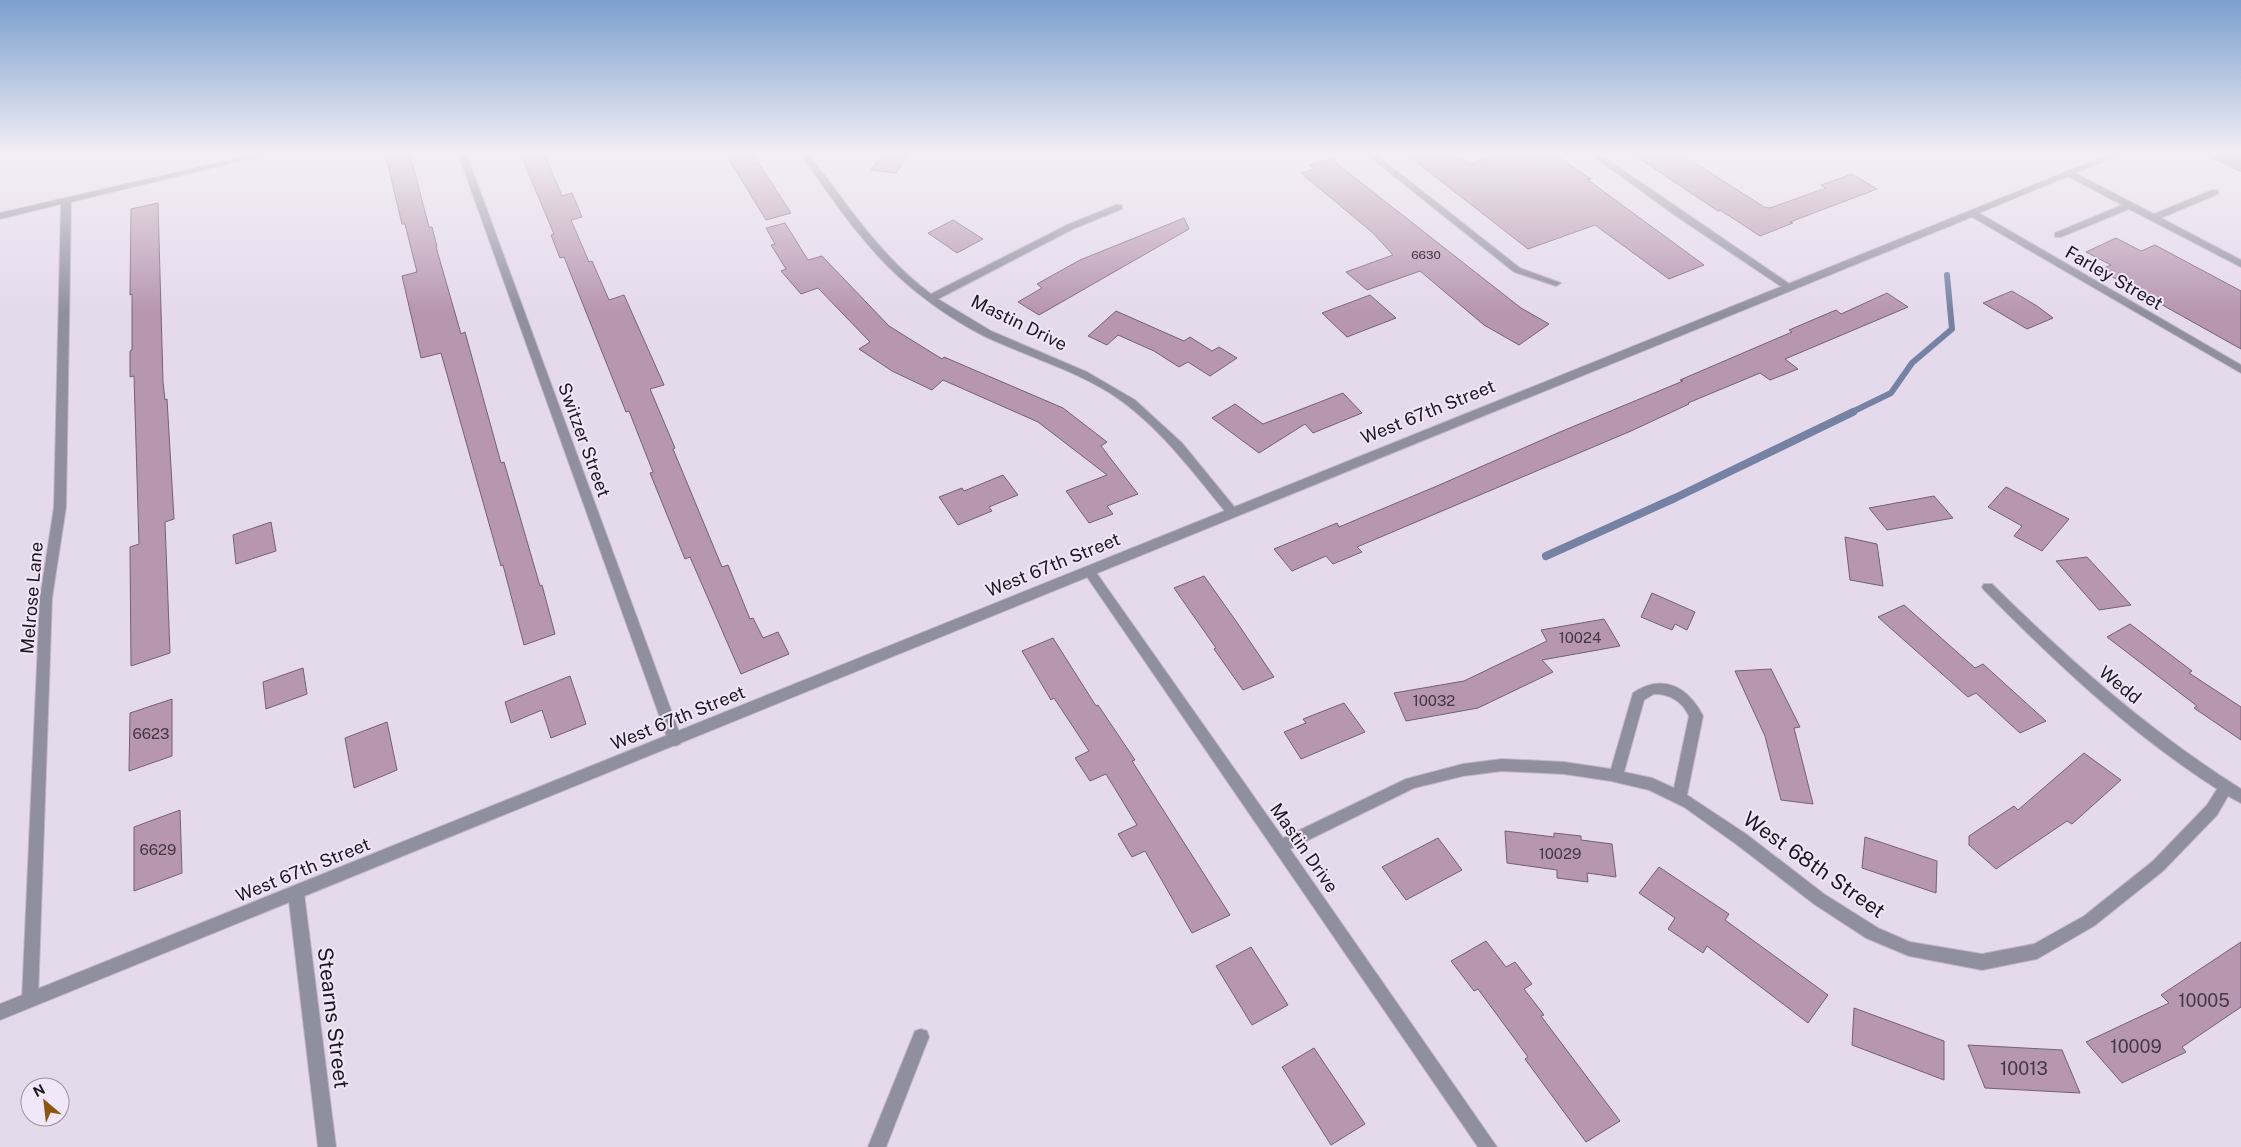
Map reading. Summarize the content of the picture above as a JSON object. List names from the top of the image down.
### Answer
{
  "streets": {
    "street": [
      "Farley Street",
      "Mastin Drive",
      "West 67th Street",
      "Switzer Street",
      "Melrose Lane",
      "Wedd",
      "West 68th Street",
      "Stearns Street"
    ]
  },
  "crossings": [
    ["Farley Street", "West 67th Street"],
    ["Mastin Drive", "West 67th Street"],
    ["Mastin Drive", "West 68th Street"],
    ["West 67th Street", "Switzer Street"],
    ["West 67th Street", "Melrose Lane"],
    ["West 67th Street", "Stearns Street"],
    ["Wedd", "West 68th Street"]
  ],
  "house_numbers": [
    "6630",
    "10024",
    "10032",
    "6623",
    "6629",
    "10029",
    "10005",
    "10009",
    "10013"
  ],
  "north": "top left"
}
